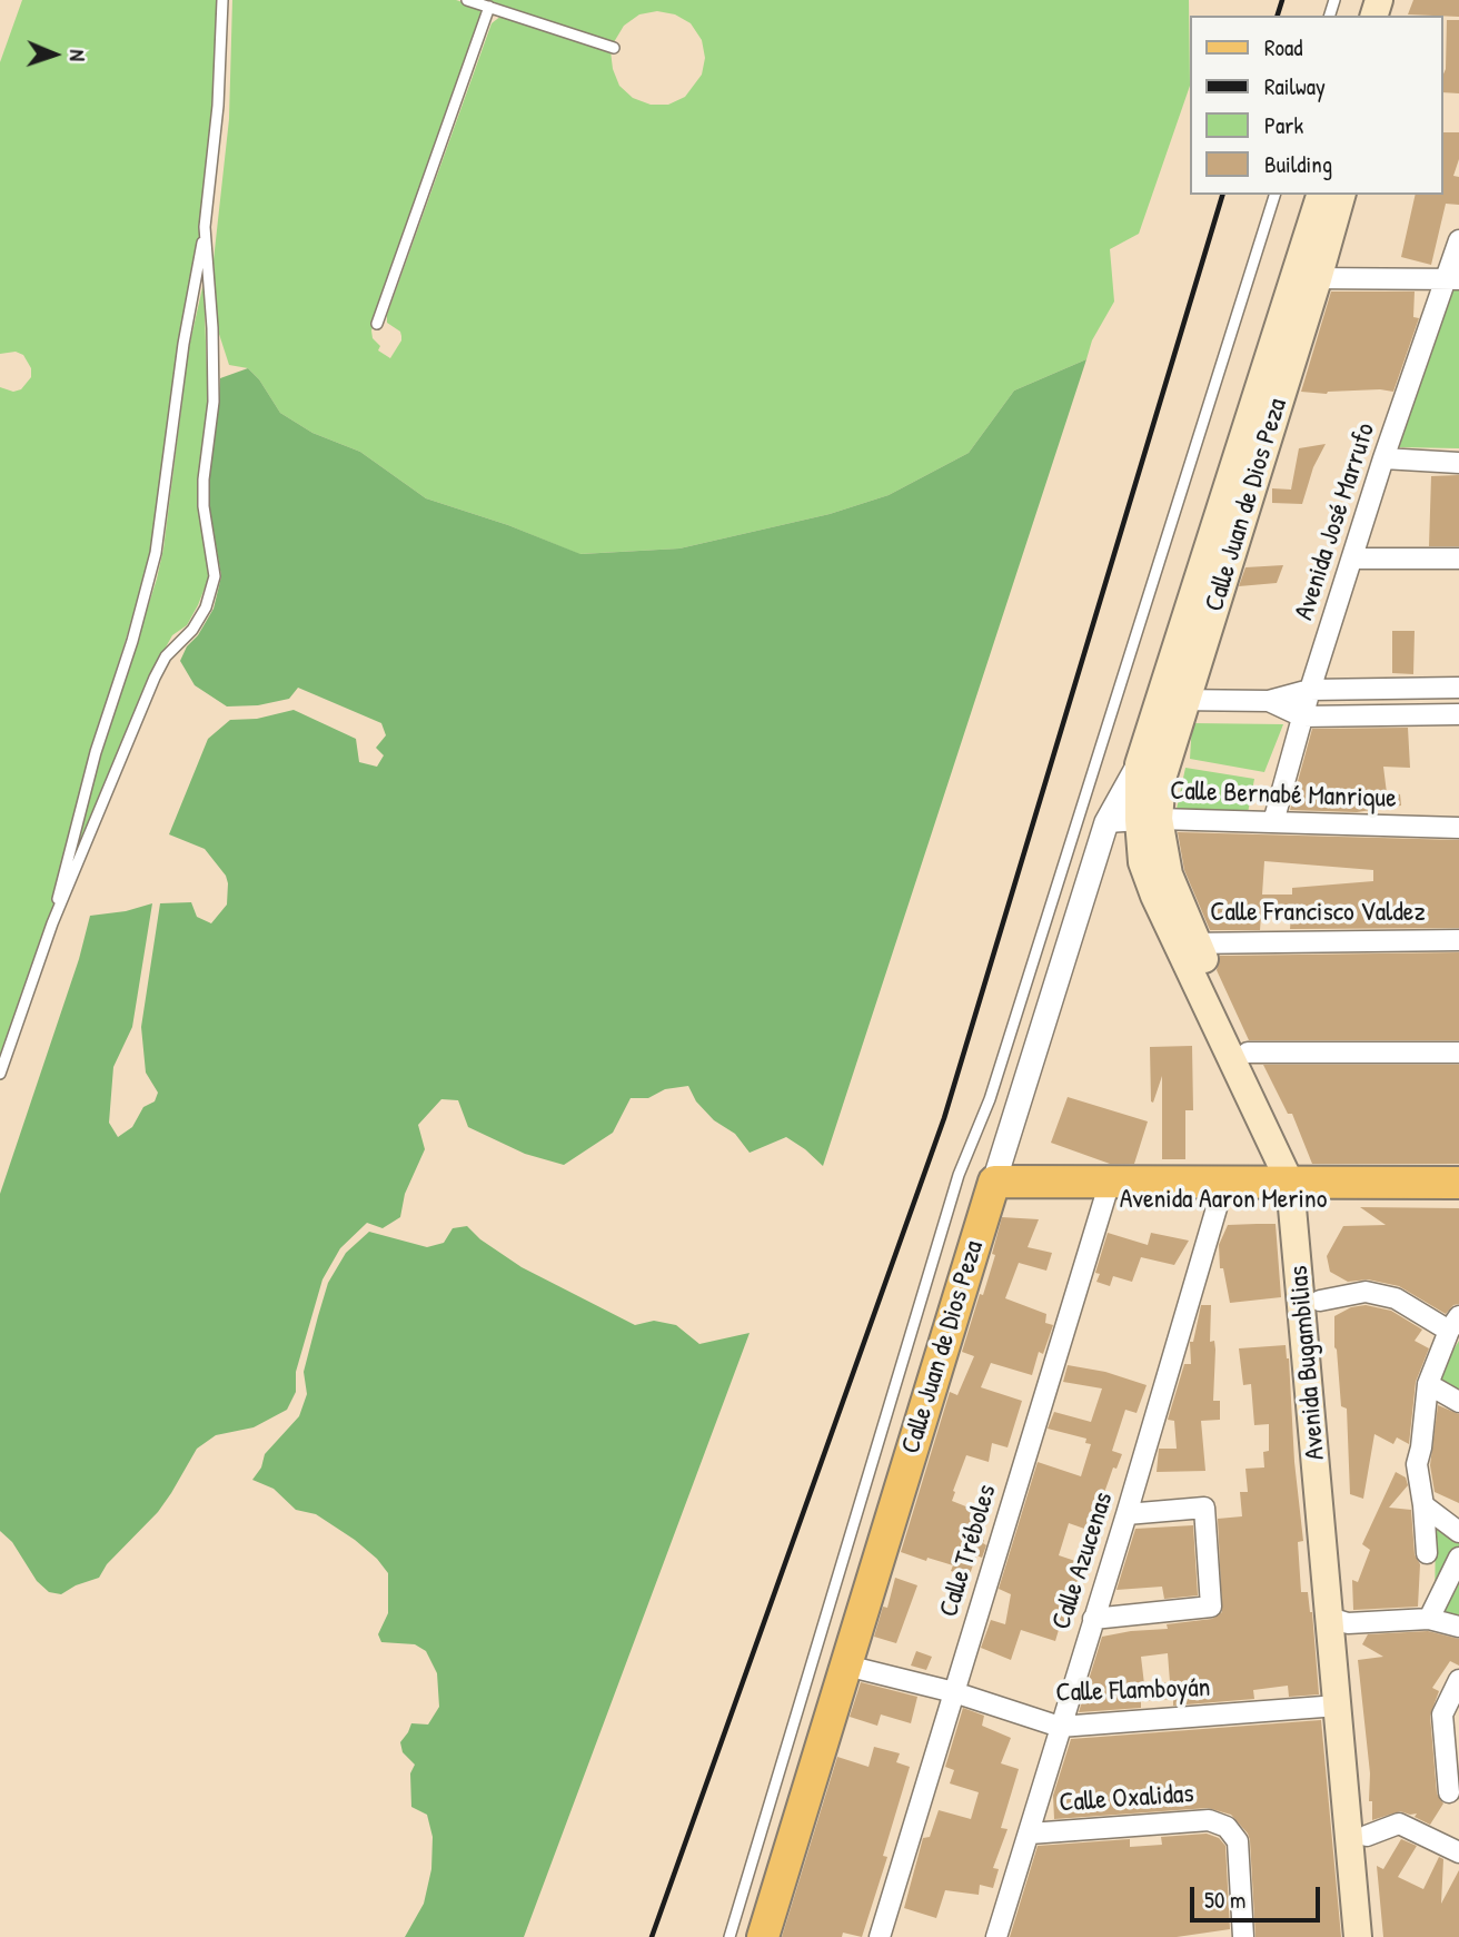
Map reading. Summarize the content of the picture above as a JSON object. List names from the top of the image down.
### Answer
{
  "streets": {
    "main road": ["Calle Juan de Dios Peza", "Avenida Aaron Merino", "Avenida Bugambilias"],
    "street": [
      "Avenida José Marrufo",
      "Calle Bernabé Manrique",
      "Calle Francisco Valdez",
      "Calle Tréboles",
      "Calle Azucenas",
      "Calle Flamboyán",
      "Calle Oxalidas"
    ]
  },
  "crossings": [
    ["Calle Juan de Dios Peza", "Calle Bernabé Manrique"],
    ["Calle Juan de Dios Peza", "Avenida Aaron Merino"],
    ["Calle Juan de Dios Peza", "Avenida Bugambilias"],
    ["Calle Juan de Dios Peza", "Calle Flamboyán"],
    ["Avenida José Marrufo", "Calle Bernabé Manrique"],
    ["Calle Bernabé Manrique", "Avenida Bugambilias"],
    ["Calle Francisco Valdez", "Avenida Bugambilias"],
    ["Avenida Aaron Merino", "Avenida Bugambilias"],
    ["Avenida Aaron Merino", "Calle Tréboles"],
    ["Avenida Aaron Merino", "Calle Azucenas"],
    ["Avenida Bugambilias", "Calle Flamboyán"],
    ["Calle Tréboles", "Calle Flamboyán"],
    ["Calle Azucenas", "Calle Flamboyán"],
    ["Calle Azucenas", "Calle Oxalidas"]
  ],
  "legend": [
    "Road",
    "Railway",
    "Park",
    "Building"
  ],
  "scale_bar": "50 m",
  "north": "right"
}
